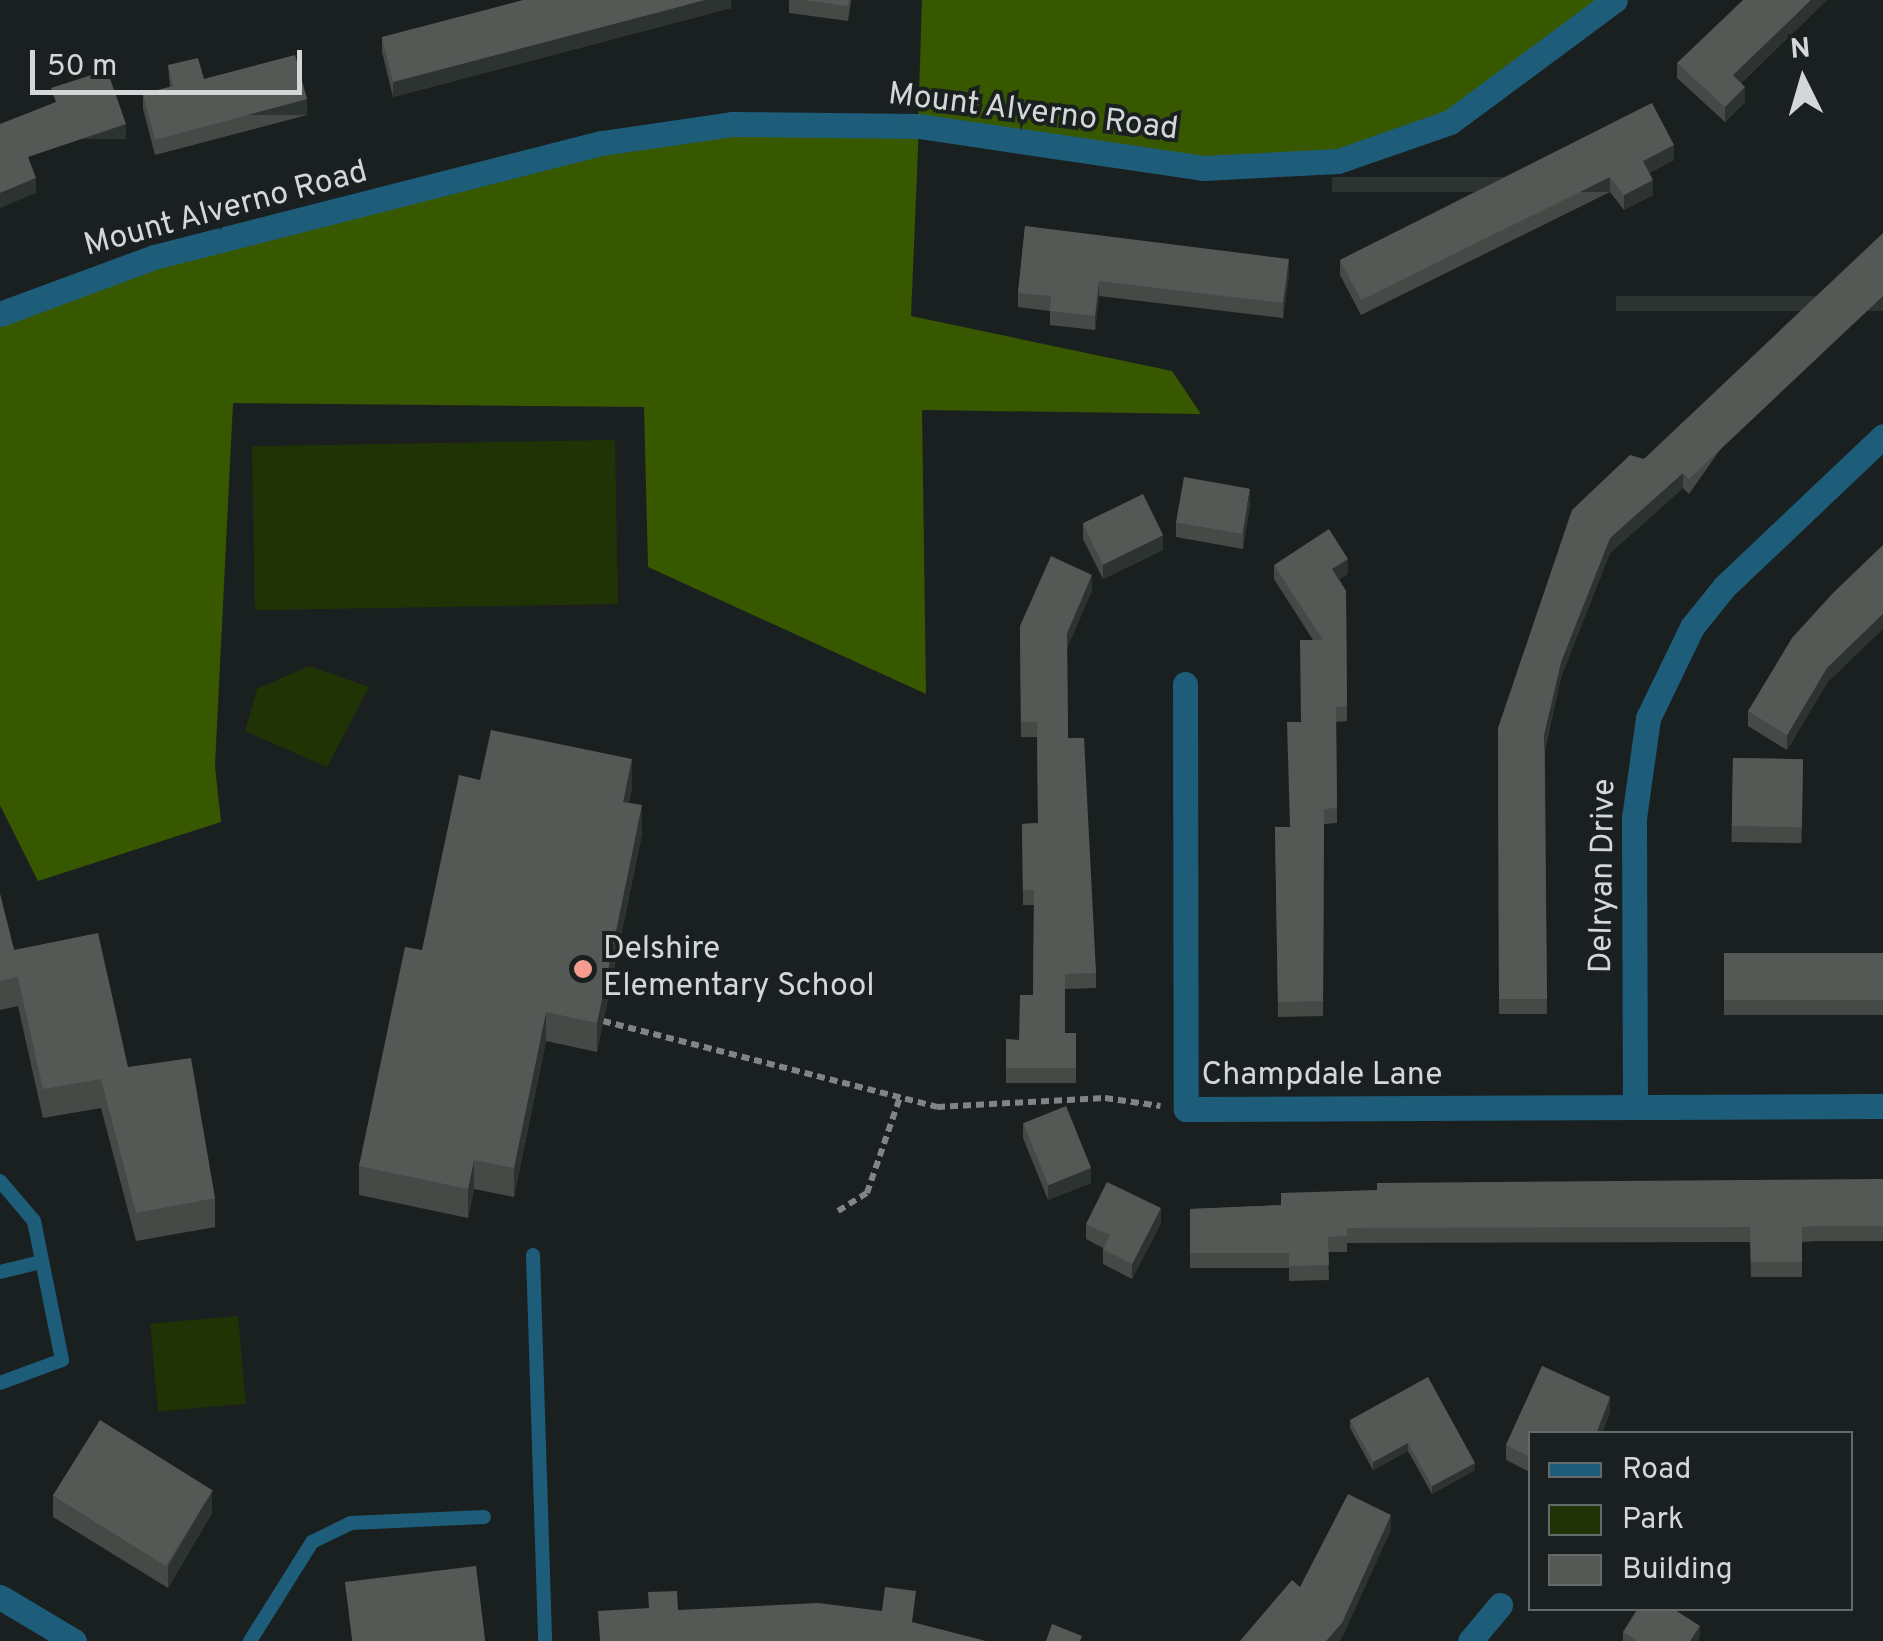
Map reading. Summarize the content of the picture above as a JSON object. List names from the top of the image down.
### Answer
{
  "streets": {
    "street": ["Mount Alverno Road", "Delryan Drive", "Champdale Lane"]
  },
  "crossings": [
    ["Delryan Drive", "Champdale Lane"]
  ],
  "places": ["Delshire Elementary School"],
  "legend": ["Road", "Park", "Building"],
  "scale_bar": "50 m",
  "north": "top"
}
